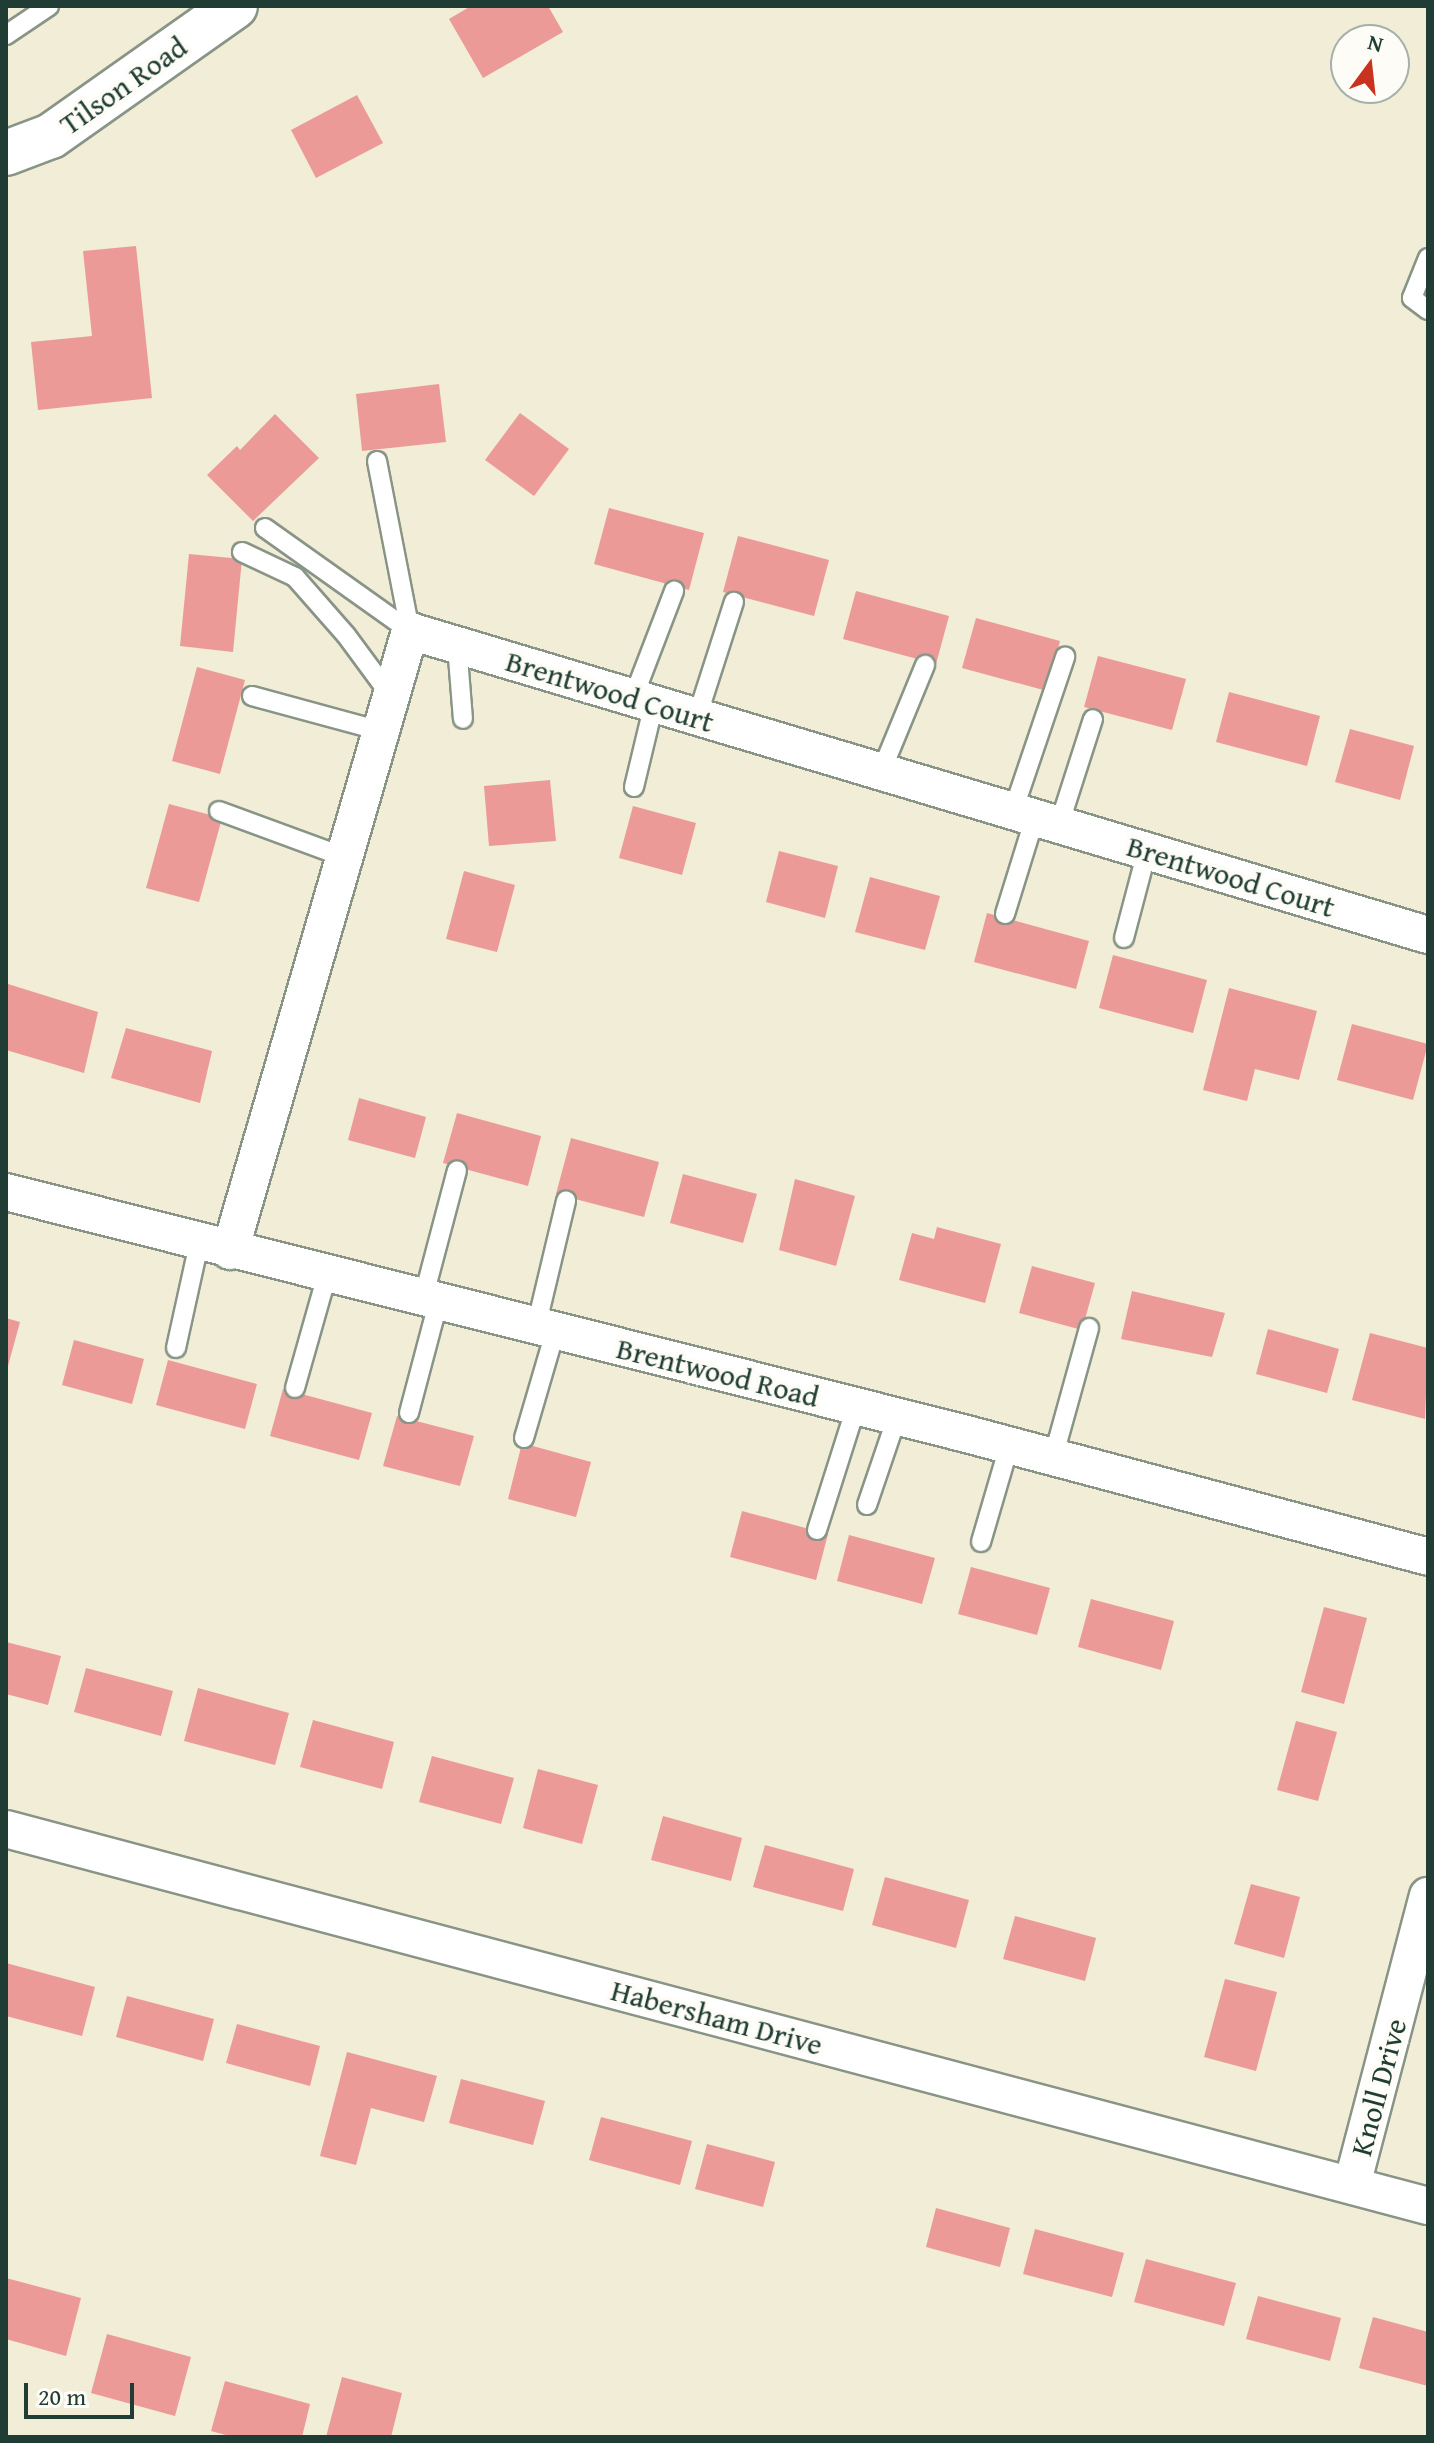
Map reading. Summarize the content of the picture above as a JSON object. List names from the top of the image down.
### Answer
{
  "streets": {
    "street": [
      "Tilson Road",
      "Brentwood Court",
      "Brentwood Road",
      "Habersham Drive",
      "Knoll Drive"
    ]
  },
  "crossings": [
    ["Habersham Drive", "Knoll Drive"]
  ],
  "scale_bar": "20 m",
  "north": "top"
}
